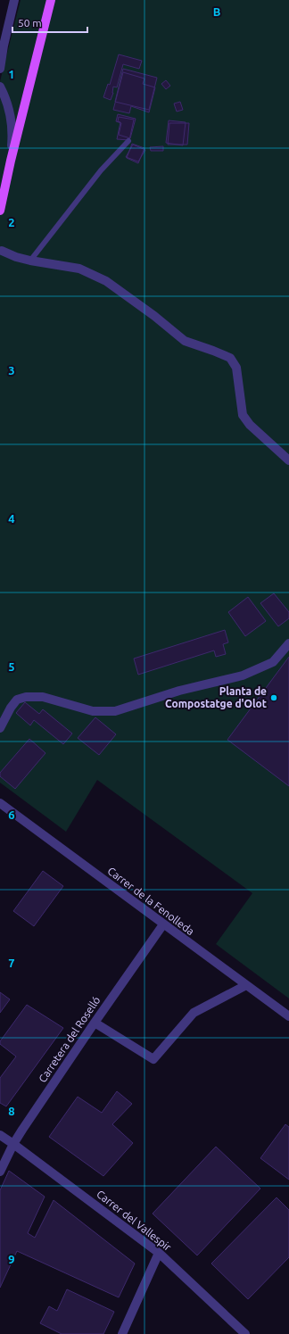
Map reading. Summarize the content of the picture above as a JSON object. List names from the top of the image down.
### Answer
{
  "streets": {
    "street": ["Carrer de la Fenolleda", "Carretera del Roselló", "Carrer del Vallespir"]
  },
  "crossings": [
    ["Carrer de la Fenolleda", "Carretera del Roselló"],
    ["Carretera del Roselló", "Carrer del Vallespir"]
  ],
  "places": ["Planta de Compostatge d'Olot"],
  "scale_bar": "50 m",
  "grid": {
    "columns": ["B"],
    "rows": [
      "1",
      "2",
      "3",
      "4",
      "5",
      "6",
      "7",
      "8",
      "9"
    ]
  }
}
